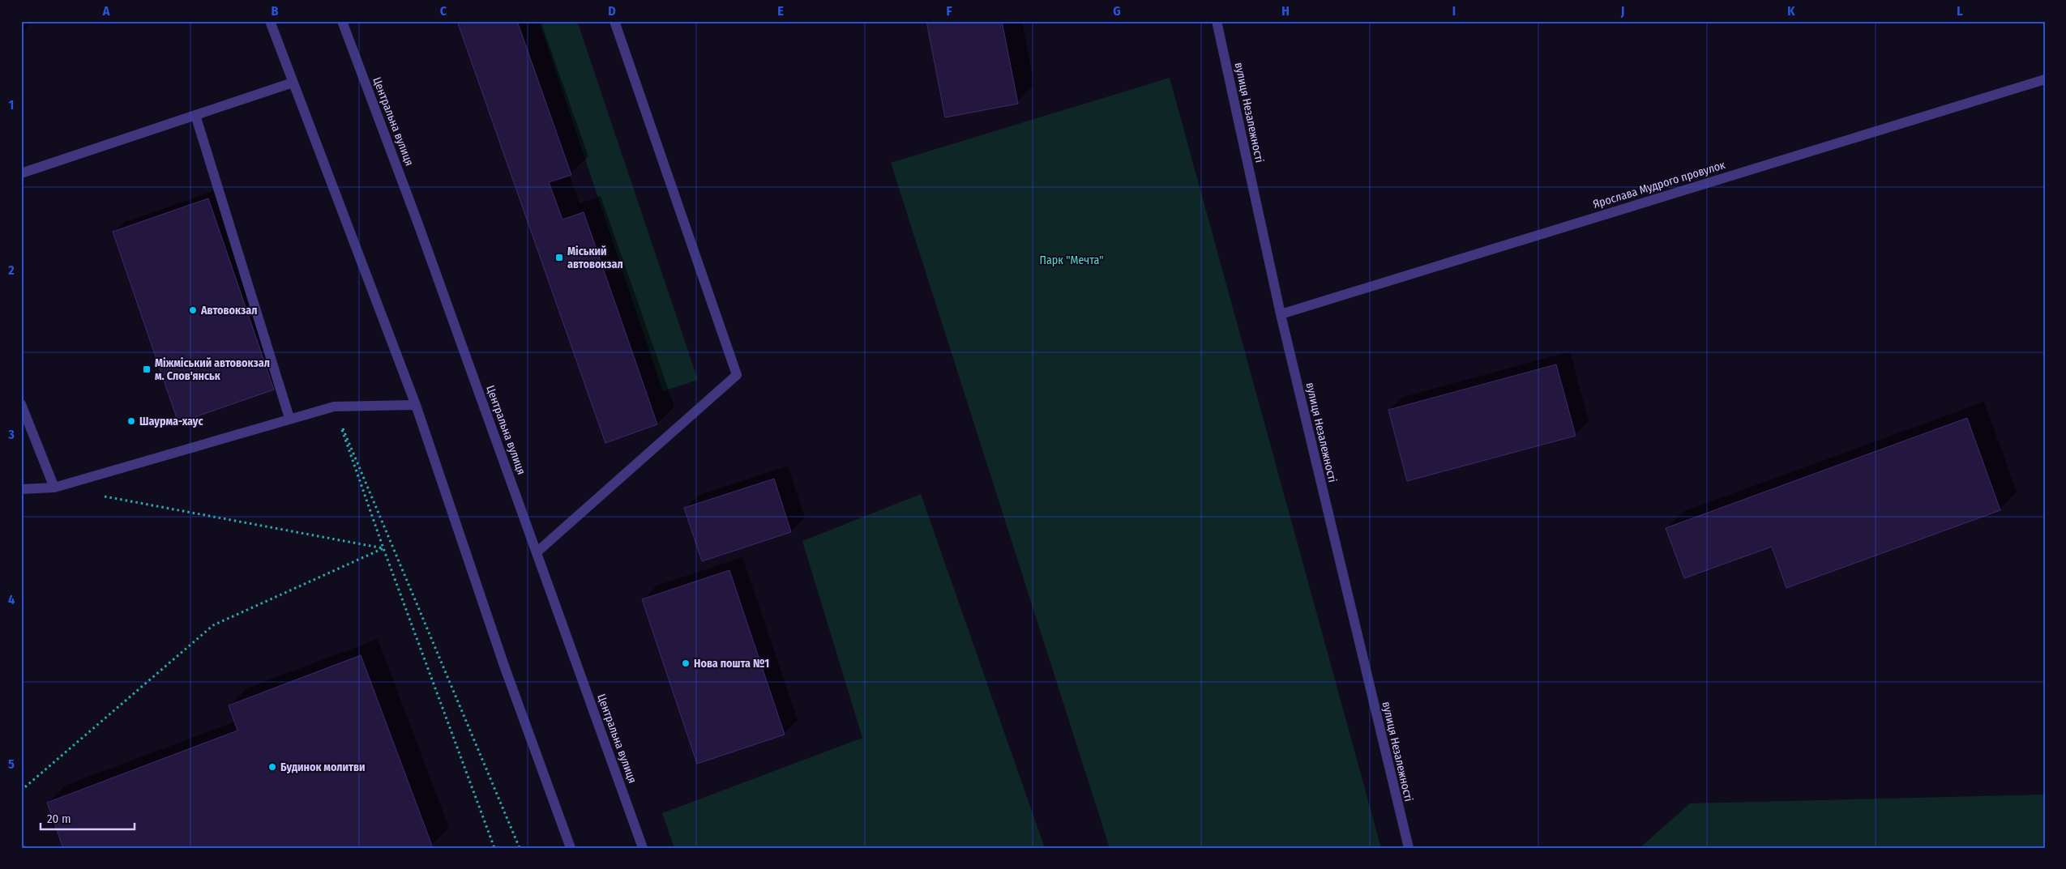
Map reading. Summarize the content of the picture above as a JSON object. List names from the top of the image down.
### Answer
{
  "streets": {
    "street": ["вулиця Незалежності", "Центральна вулиця", "Ярослава Мудрого провулок"]
  },
  "crossings": [
    ["вулиця Незалежності", "Ярослава Мудрого провулок"]
  ],
  "parks": ["Парк \"Мечта\""],
  "places": {
    "transit": ["Міський автовокзал", "Міжміський автовокзал м. Слов'янськ"],
    "other": [
      "Автовокзал",
      "Шаурма-хаус",
      "Нова пошта №1",
      "Будинок молитви"
    ]
  },
  "scale_bar": "20 m",
  "grid": {
    "columns": [
      "A",
      "B",
      "C",
      "D",
      "E",
      "F",
      "G",
      "H",
      "I",
      "J",
      "K",
      "L"
    ],
    "rows": [
      "1",
      "2",
      "3",
      "4",
      "5"
    ]
  }
}
